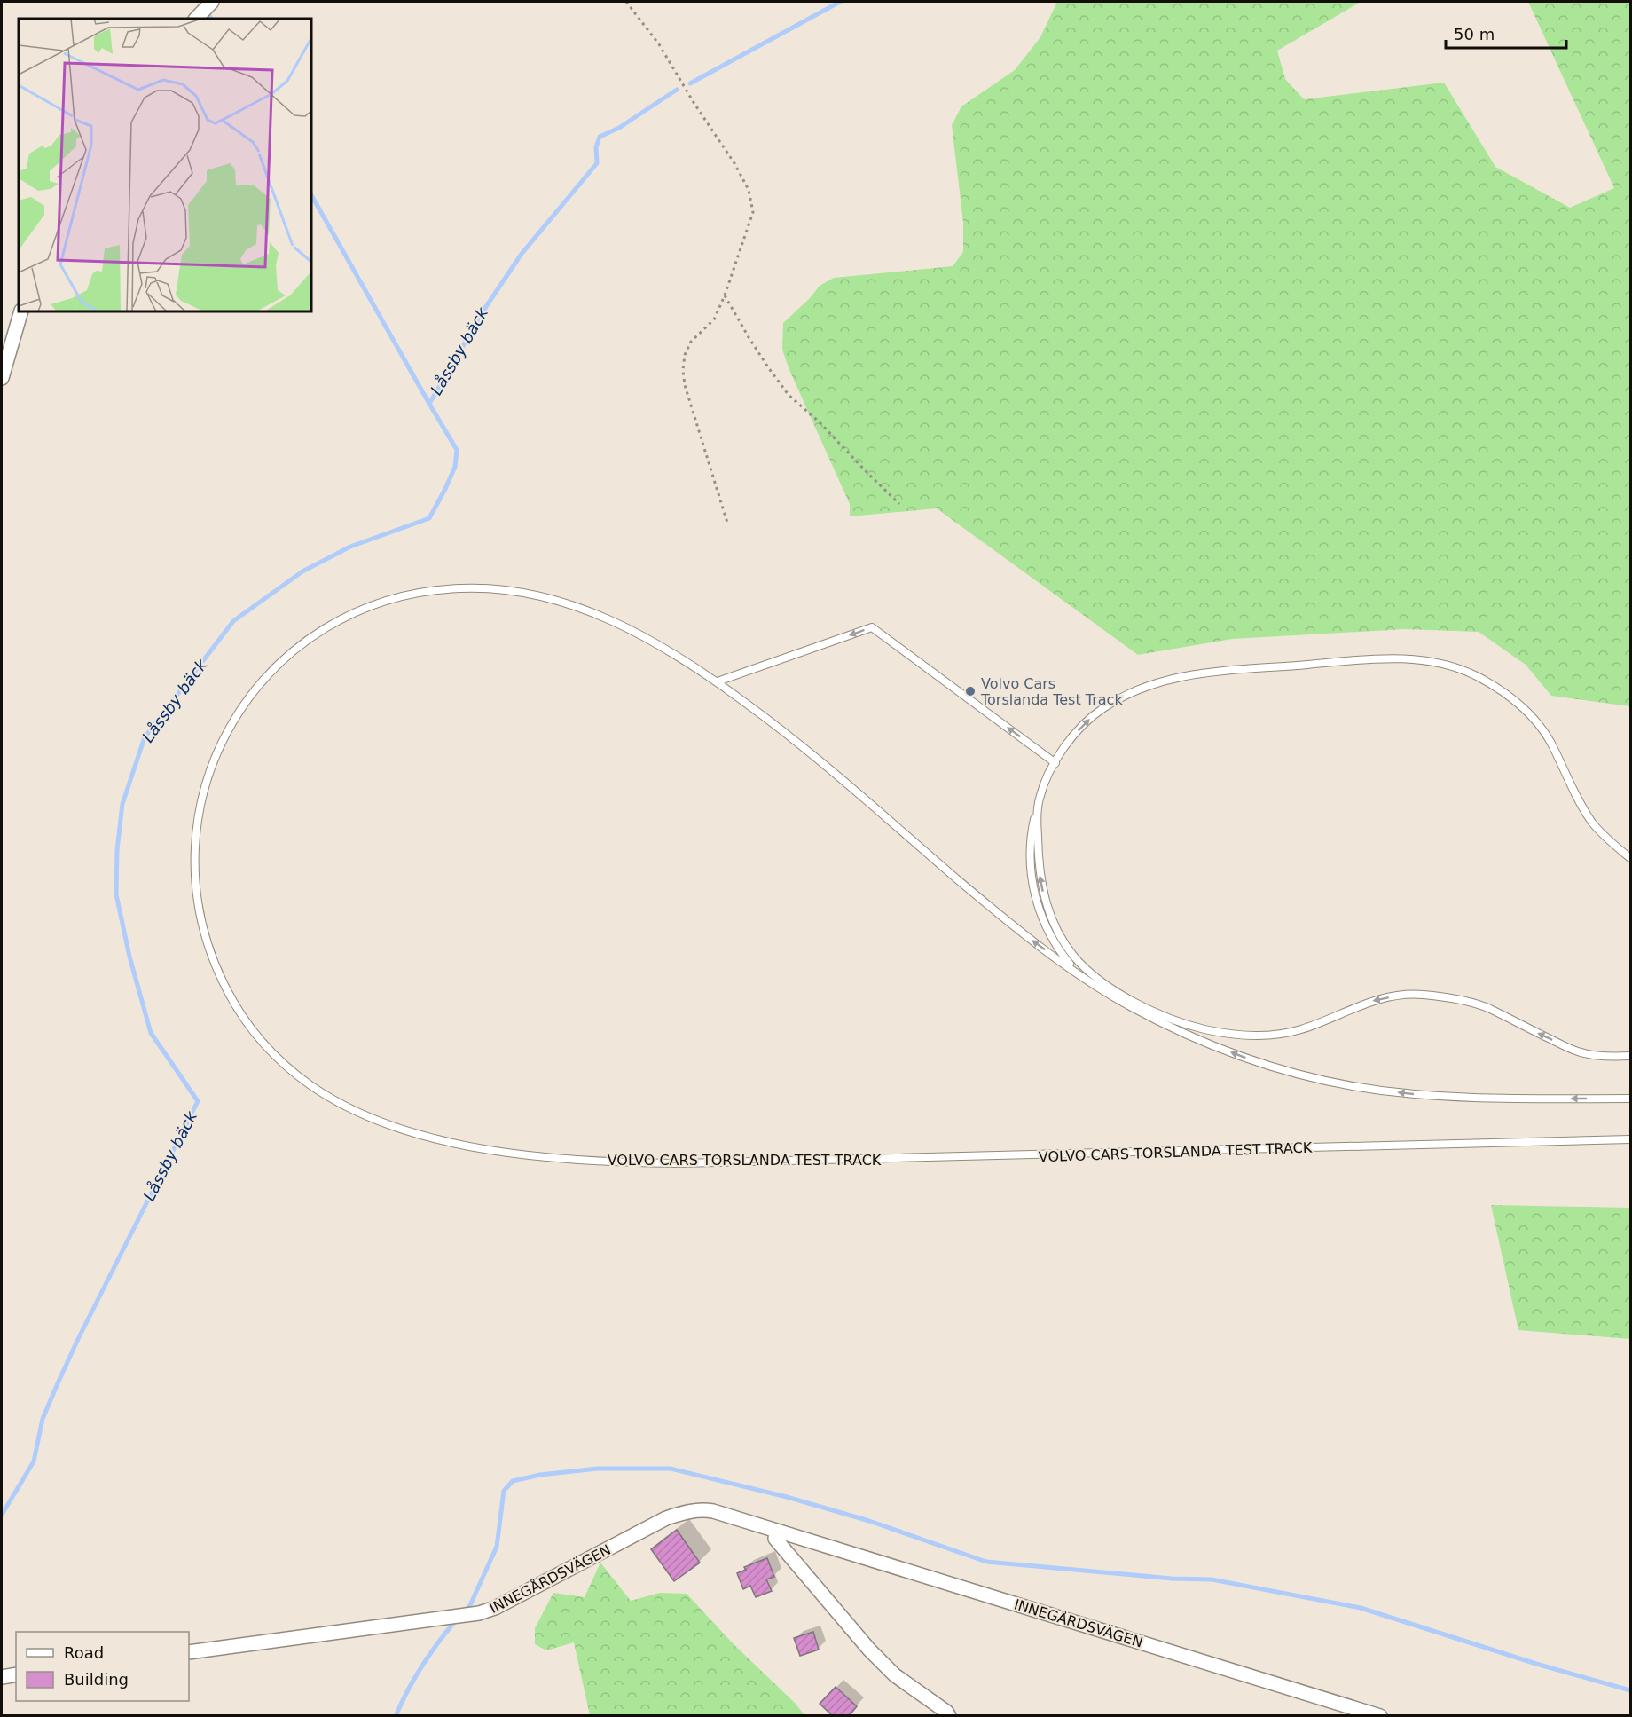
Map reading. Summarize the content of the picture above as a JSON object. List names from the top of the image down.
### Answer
{
  "streets": {
    "street": ["INNEGÅRDSVÄGEN"],
    "lane": ["VOLVO CARS TORSLANDA TEST TRACK"]
  },
  "water": ["Låssby bäck"],
  "places": ["Volvo Cars Torslanda Test Track"],
  "legend": ["Road", "Building"],
  "scale_bar": "50 m"
}
